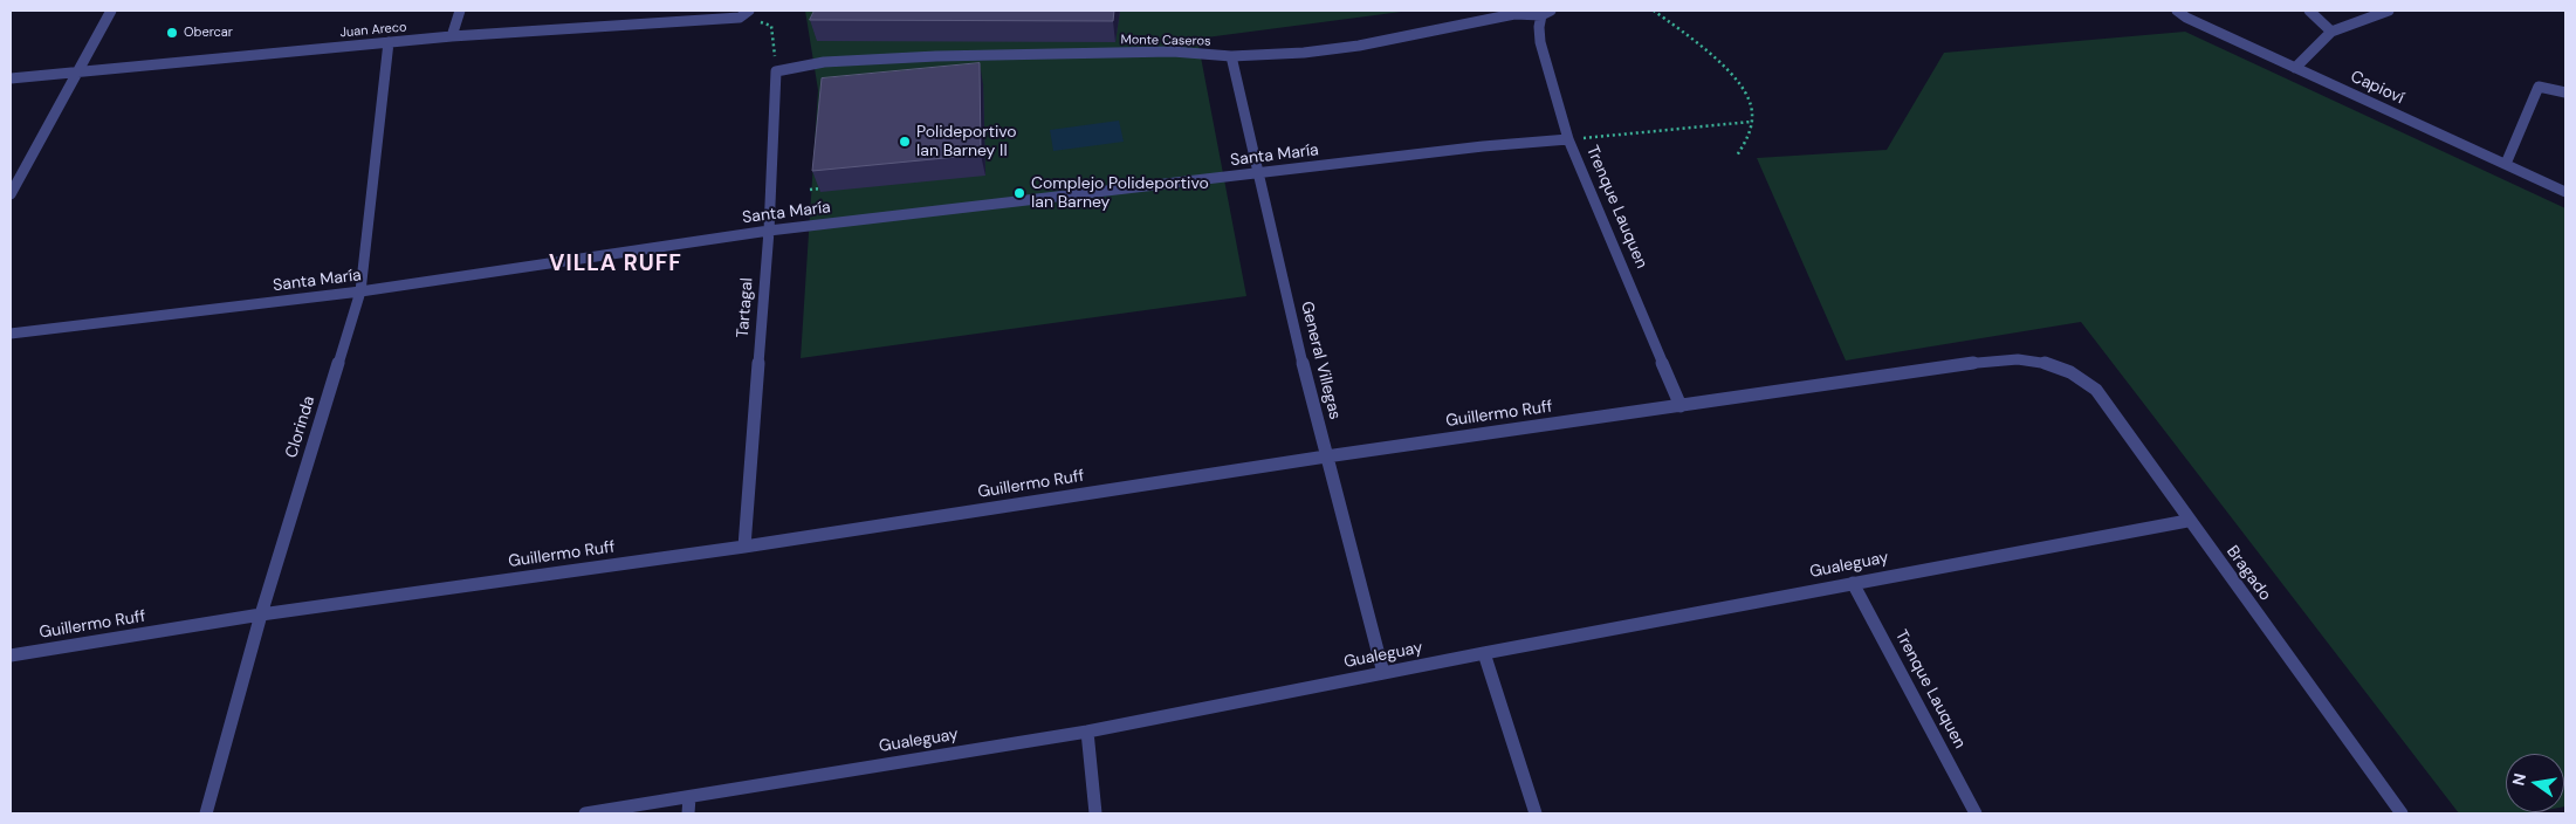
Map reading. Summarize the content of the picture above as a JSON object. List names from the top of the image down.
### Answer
{
  "streets": {
    "street": [
      "Juan Areco",
      "Monte Caseros",
      "Capioví",
      "Santa María",
      "Trenque Lauquen",
      "Tartagal",
      "General Villegas",
      "Guillermo Ruff",
      "Clorinda",
      "Gualeguay",
      "Bragado"
    ]
  },
  "crossings": [
    ["Juan Areco", "Clorinda"],
    ["Monte Caseros", "Trenque Lauquen"],
    ["Monte Caseros", "Tartagal"],
    ["Monte Caseros", "General Villegas"],
    ["Santa María", "Trenque Lauquen"],
    ["Santa María", "Tartagal"],
    ["Santa María", "General Villegas"],
    ["Santa María", "Clorinda"],
    ["Trenque Lauquen", "Guillermo Ruff"],
    ["Trenque Lauquen", "Gualeguay"],
    ["Tartagal", "Guillermo Ruff"],
    ["General Villegas", "Guillermo Ruff"],
    ["General Villegas", "Gualeguay"],
    ["Guillermo Ruff", "Clorinda"],
    ["Guillermo Ruff", "Bragado"],
    ["Gualeguay", "Bragado"]
  ],
  "districts": ["VILLA RUFF"],
  "places": ["Obercar", "Polideportivo Ian Barney II", "Complejo Polideportivo Ian Barney"],
  "north": "left"
}
